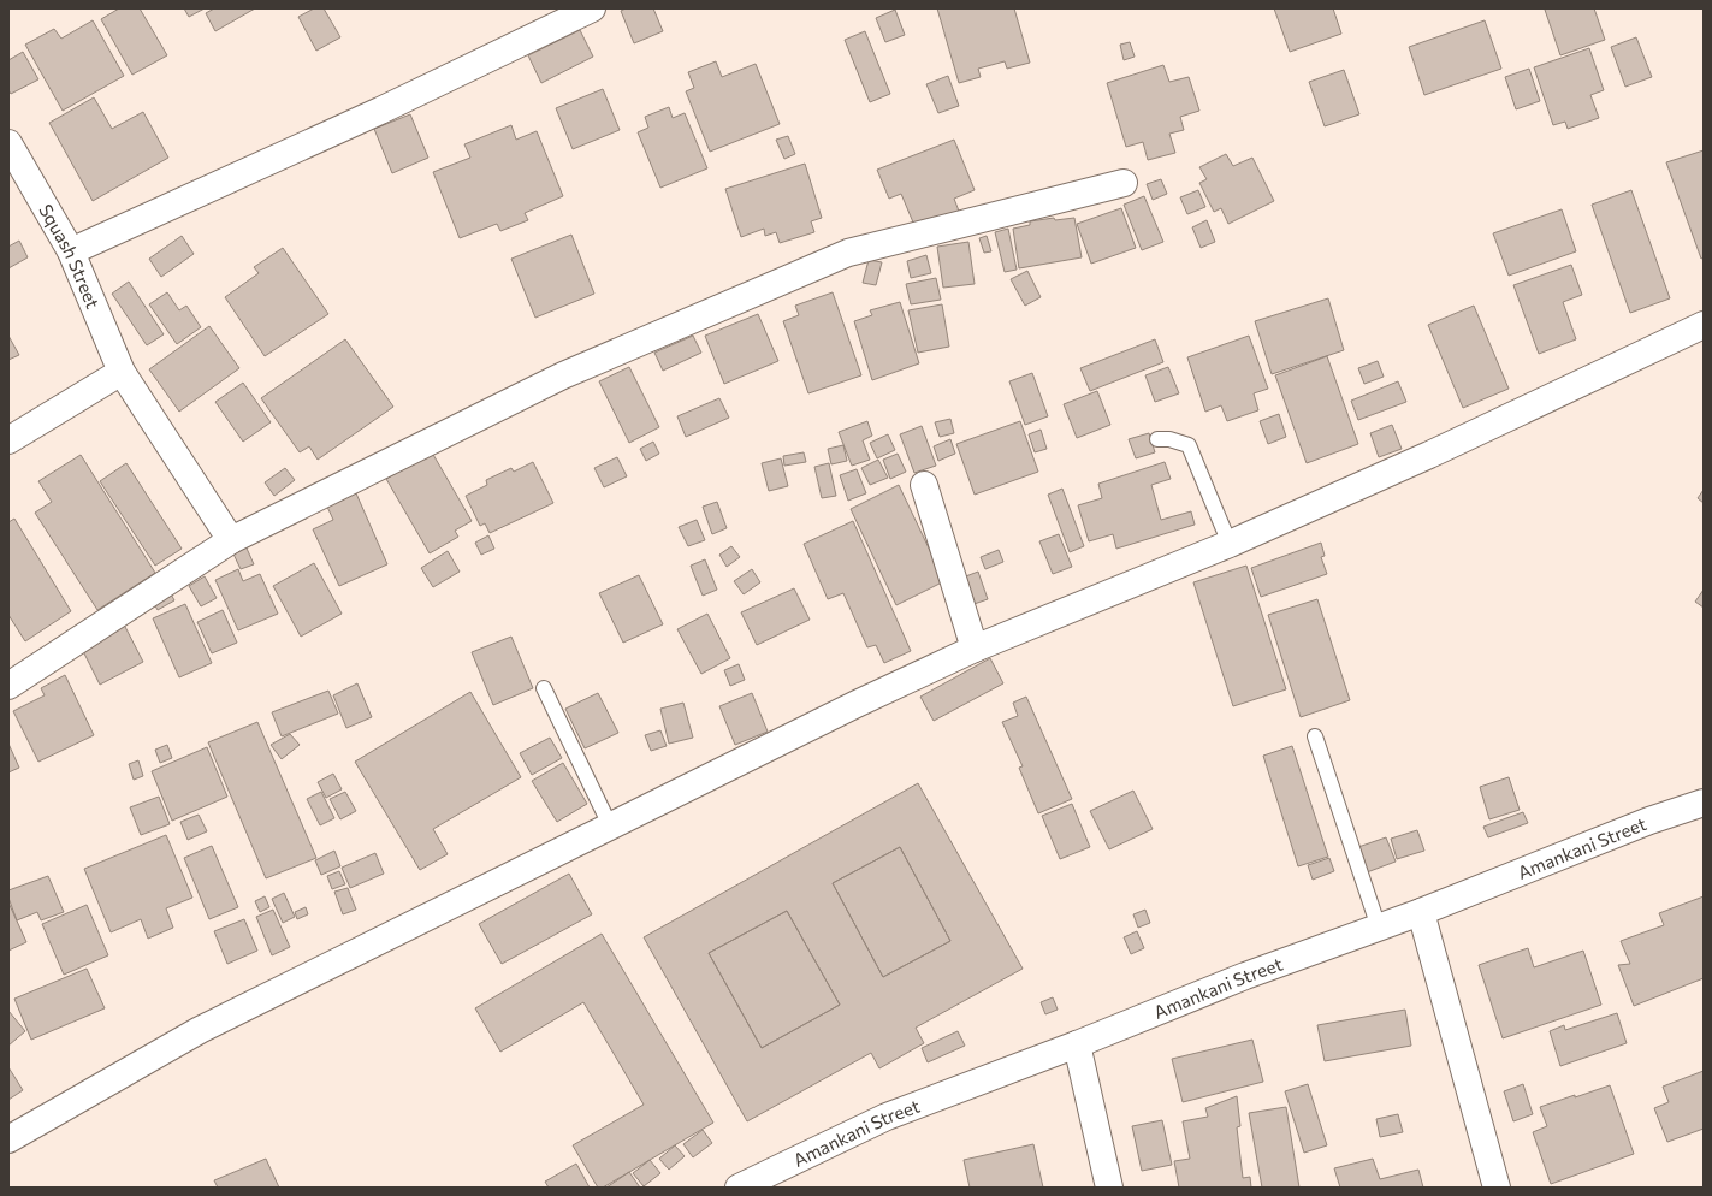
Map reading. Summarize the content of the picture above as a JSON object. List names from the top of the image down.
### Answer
{
  "streets": {
    "street": ["Squash Street", "Amankani Street"]
  }
}
